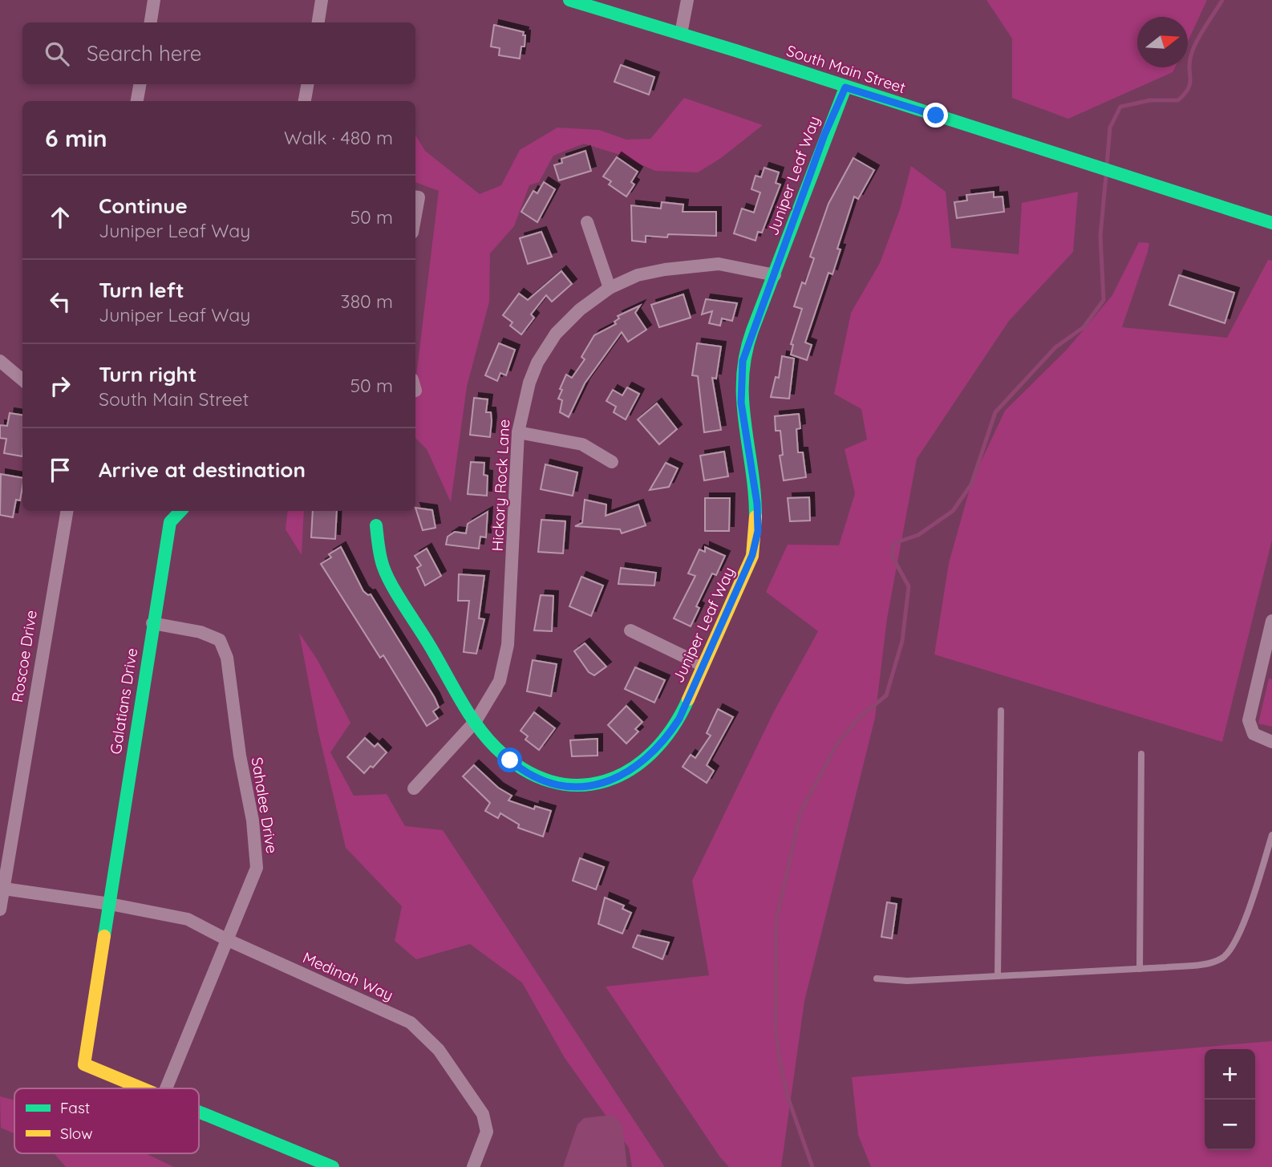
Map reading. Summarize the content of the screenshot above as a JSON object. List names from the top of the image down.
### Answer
{
  "streets": {
    "street": [
      "South Main Street",
      "Juniper Leaf Way",
      "Hickory Rock Lane",
      "Roscoe Drive",
      "Galatians Drive",
      "Sahalee Drive",
      "Medinah Way"
    ]
  },
  "crossings": [
    ["South Main Street", "Juniper Leaf Way"],
    ["Juniper Leaf Way", "Hickory Rock Lane"],
    ["Roscoe Drive", "Medinah Way"],
    ["Galatians Drive", "Sahalee Drive"],
    ["Galatians Drive", "Medinah Way"],
    ["Sahalee Drive", "Medinah Way"]
  ],
  "legend": ["Fast", "Slow"],
  "north": "right",
  "page": {
    "search": "Search here",
    "heading": ["6 min", "Walk · 480 m"],
    "list": [
      ["Continue", "Juniper Leaf Way", "50 m"],
      ["Turn left", "Juniper Leaf Way", "380 m"],
      ["Turn right", "South Main Street", "50 m"],
      "Arrive at destination"
    ],
    "map_buttons": ["+", "−"]
  }
}
